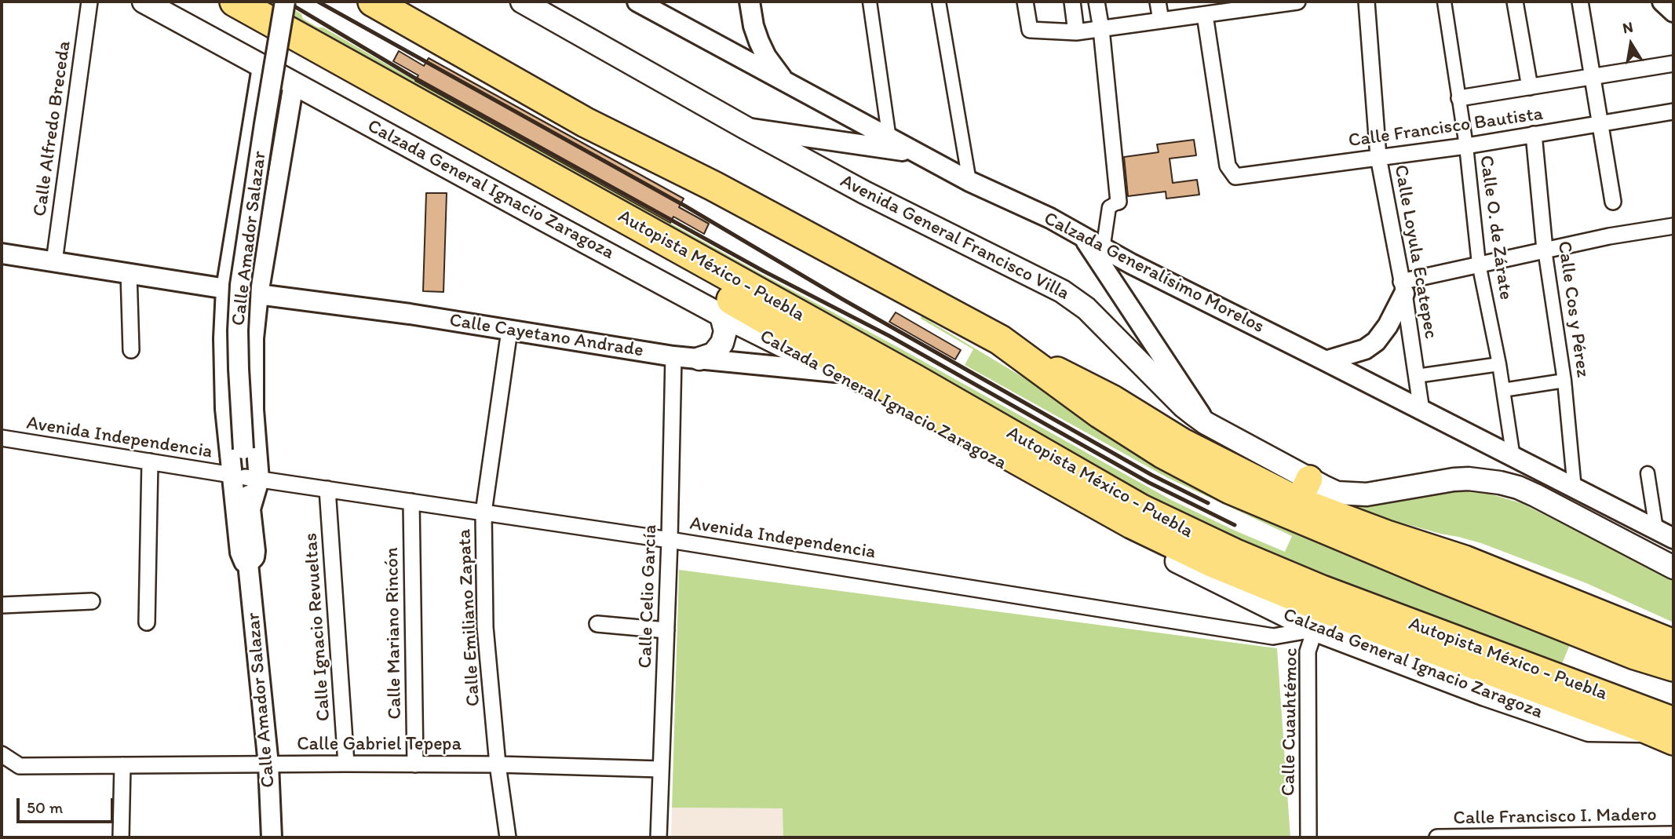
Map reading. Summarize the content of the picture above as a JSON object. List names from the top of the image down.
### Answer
{
  "streets": {
    "highway": ["Calzada General Ignacio Zaragoza", "Autopista México - Puebla"],
    "main road": ["Avenida General Francisco Villa"],
    "street": [
      "Calle Francisco Bautista",
      "Calle Alfredo Breceda",
      "Calle O. de Zárate",
      "Calle Amador Salazar",
      "Calle Loyula Ecatepec",
      "Calzada Generalísimo Morelos",
      "Calle Cos y Pérez",
      "Calle Cayetano Andrade",
      "Avenida Independencia",
      "Calle Celio García",
      "Calle Emiliano Zapata",
      "Calle Ignacio Revueltas",
      "Calle Mariano Rincón",
      "Calle Cuauhtémoc",
      "Calle Gabriel Tepepa",
      "Calle Francisco I. Madero"
    ]
  },
  "crossings": [
    ["Calle Francisco Bautista", "Calle O. de Zárate"],
    ["Calle Francisco Bautista", "Calle Loyula Ecatepec"],
    ["Calle Francisco Bautista", "Calle Cos y Pérez"],
    ["Calzada General Ignacio Zaragoza", "Calle Amador Salazar"],
    ["Calzada General Ignacio Zaragoza", "Autopista México - Puebla"],
    ["Calzada General Ignacio Zaragoza", "Calle Cayetano Andrade"],
    ["Calzada General Ignacio Zaragoza", "Avenida Independencia"],
    ["Calzada General Ignacio Zaragoza", "Calle Cuauhtémoc"],
    ["Calle O. de Zárate", "Calzada Generalísimo Morelos"],
    ["Calle Amador Salazar", "Calle Cayetano Andrade"],
    ["Calle Amador Salazar", "Avenida Independencia"],
    ["Calle Amador Salazar", "Calle Gabriel Tepepa"],
    ["Calle Loyula Ecatepec", "Calzada Generalísimo Morelos"],
    ["Calzada Generalísimo Morelos", "Calle Cos y Pérez"],
    ["Calle Cayetano Andrade", "Calle Celio García"],
    ["Calle Cayetano Andrade", "Calle Emiliano Zapata"],
    ["Avenida Independencia", "Calle Celio García"],
    ["Avenida Independencia", "Calle Emiliano Zapata"],
    ["Avenida Independencia", "Calle Ignacio Revueltas"],
    ["Avenida Independencia", "Calle Mariano Rincón"],
    ["Avenida Independencia", "Calle Cuauhtémoc"],
    ["Calle Celio García", "Calle Gabriel Tepepa"],
    ["Calle Emiliano Zapata", "Calle Gabriel Tepepa"],
    ["Calle Ignacio Revueltas", "Calle Gabriel Tepepa"],
    ["Calle Mariano Rincón", "Calle Gabriel Tepepa"]
  ],
  "scale_bar": "50 m",
  "north": "top"
}
